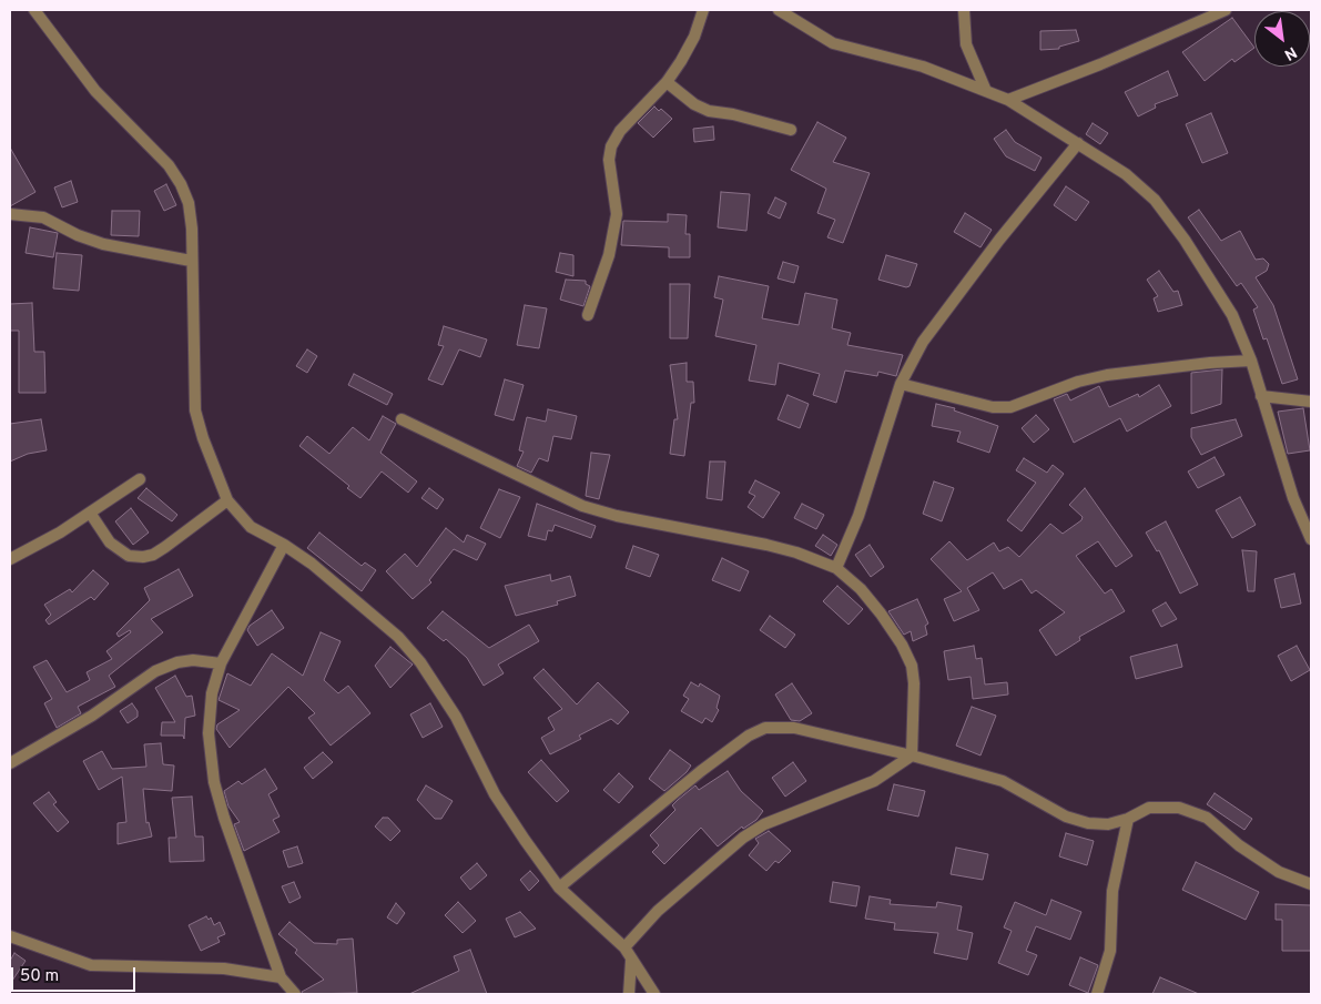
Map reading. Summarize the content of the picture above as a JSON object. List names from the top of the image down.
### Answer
{
  "scale_bar": "50 m",
  "north": "bottom right"
}
